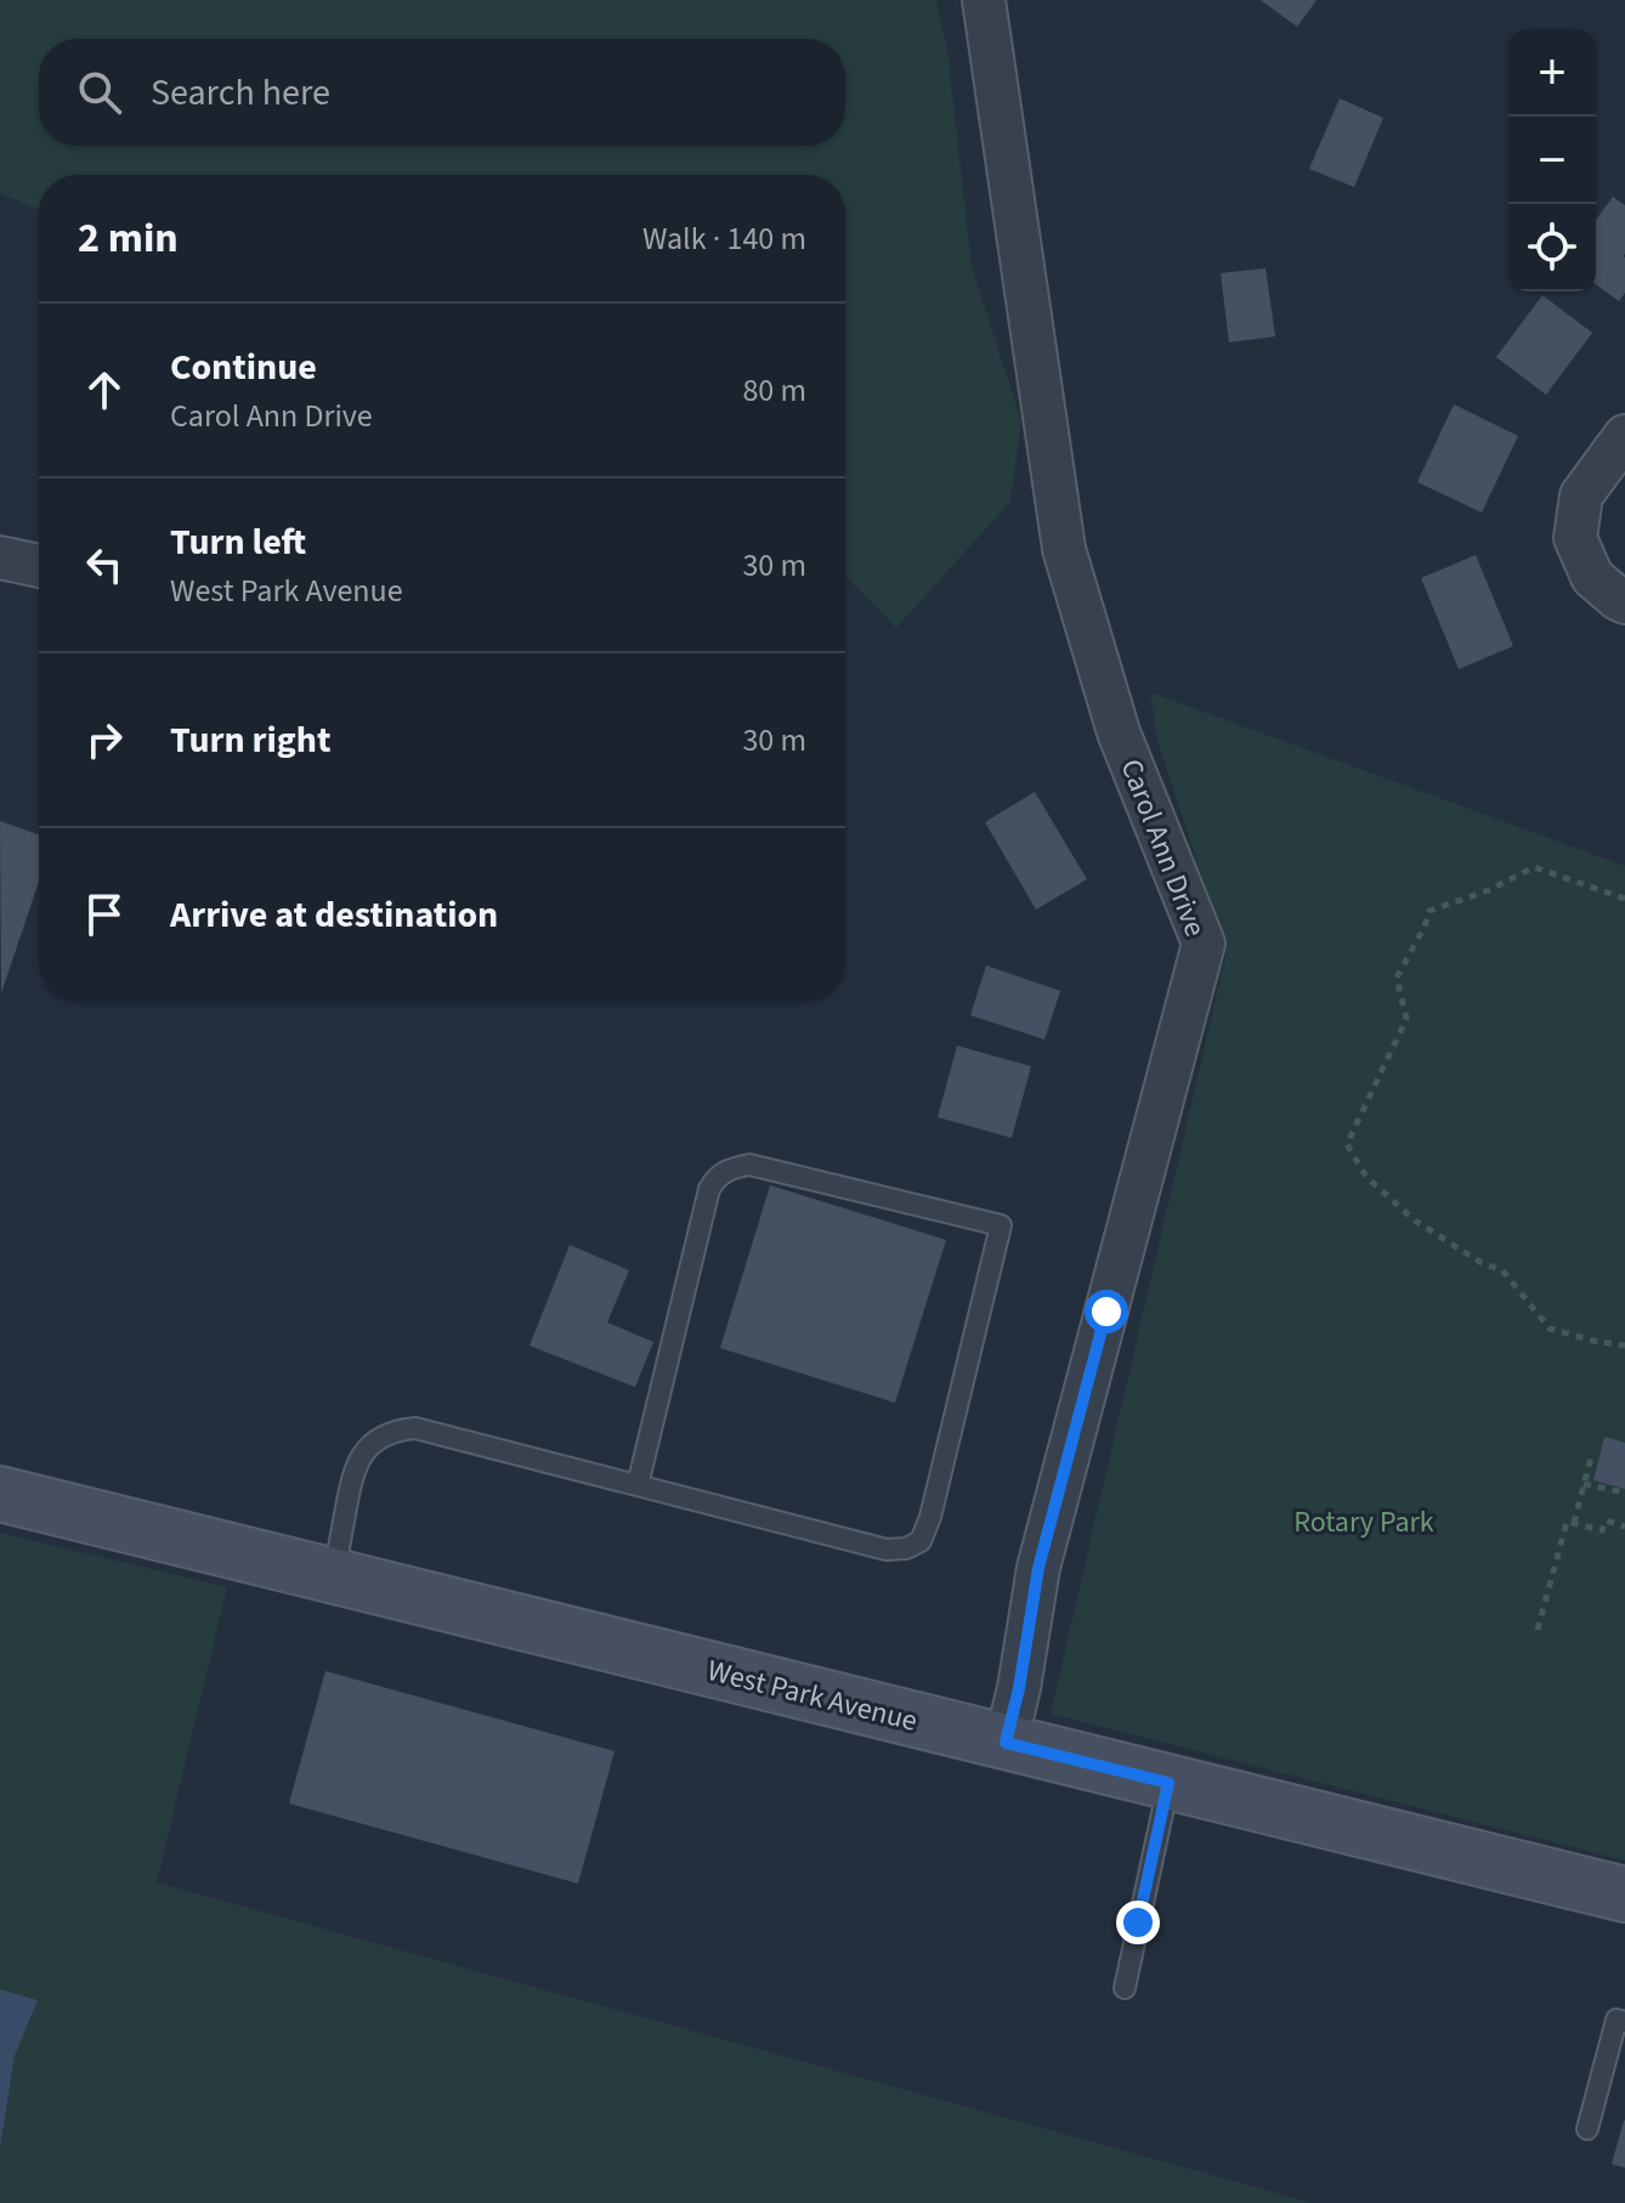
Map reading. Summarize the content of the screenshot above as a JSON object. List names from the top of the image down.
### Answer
{
  "streets": {
    "street": ["Carol Ann Drive", "West Park Avenue"]
  },
  "crossings": [
    ["Carol Ann Drive", "West Park Avenue"]
  ],
  "parks": ["Rotary Park"],
  "page": {
    "map_buttons": ["+", "−"],
    "search": "Search here",
    "heading": ["2 min", "Walk · 140 m"],
    "list": [
      ["Continue", "Carol Ann Drive", "80 m"],
      ["Turn left", "West Park Avenue", "30 m"],
      ["Turn right", "30 m"],
      "Arrive at destination"
    ]
  }
}
